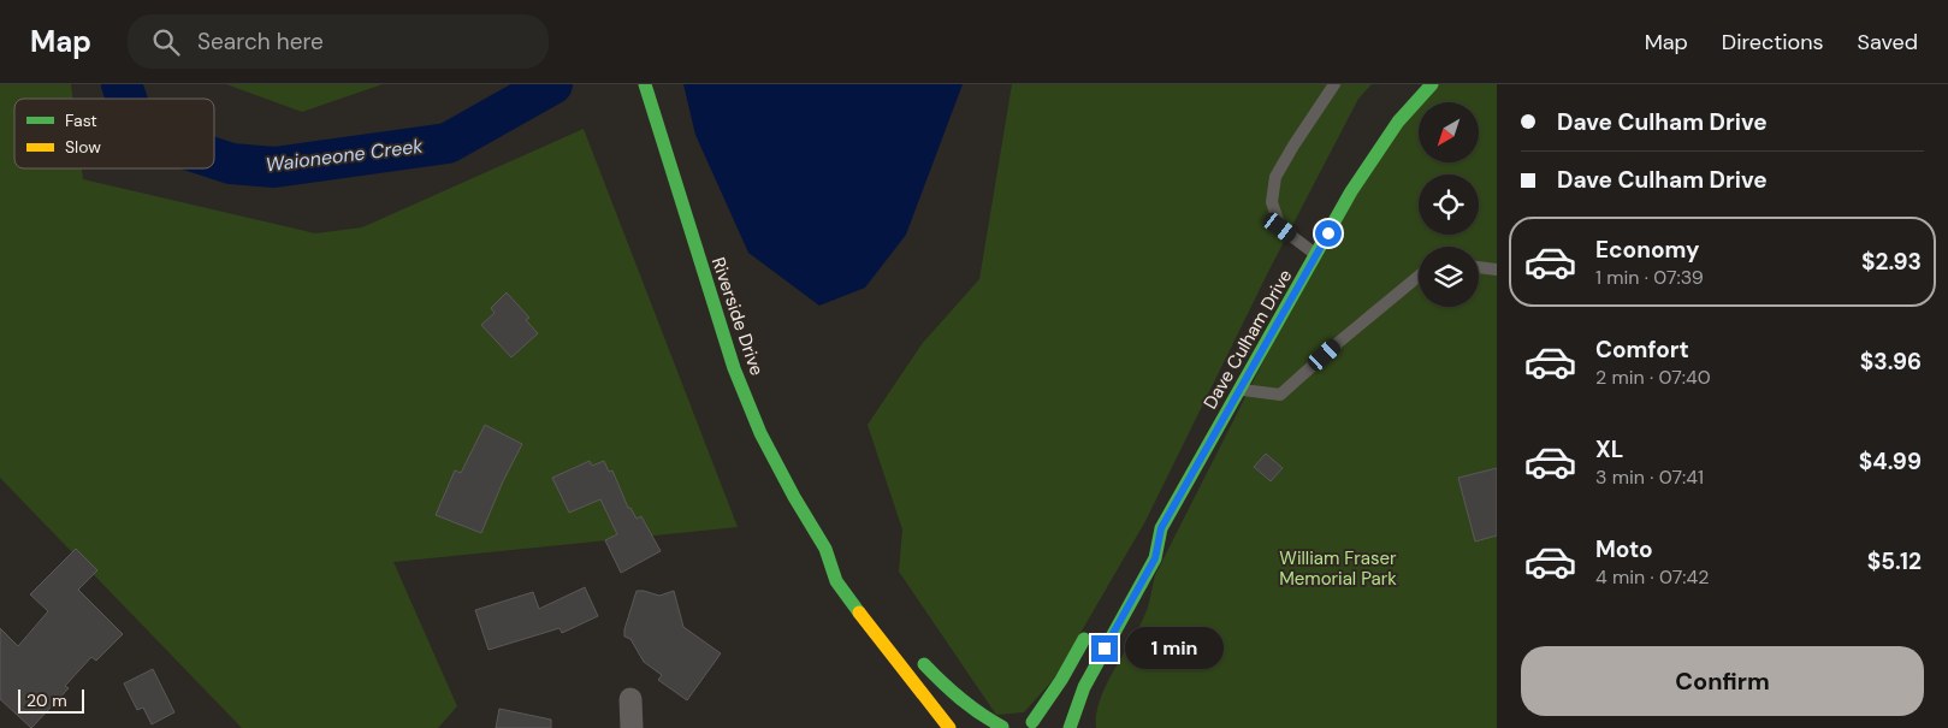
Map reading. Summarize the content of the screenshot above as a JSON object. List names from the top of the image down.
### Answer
{
  "streets": {
    "main road": ["Riverside Drive", "Dave Culham Drive"]
  },
  "water": ["Waioneone Creek"],
  "parks": ["William Fraser Memorial Park"],
  "legend": ["Fast", "Slow"],
  "scale_bar": "20 m",
  "north": "bottom left",
  "page": {
    "header": "Map",
    "search": "Search here",
    "nav": ["Map", "Directions", "Saved"],
    "banner": ["Dave Culham Drive", "Dave Culham Drive"],
    "list": [
      {
        "name": "Economy",
        "note": "1 min · 07:39",
        "value": "$2.93"
      },
      {
        "name": "Comfort",
        "note": "2 min · 07:40",
        "value": "$3.96"
      },
      {
        "name": "XL",
        "note": "3 min · 07:41",
        "value": "$4.99"
      },
      {
        "name": "Moto",
        "note": "4 min · 07:42",
        "value": "$5.12"
      }
    ],
    "bubble": "1 min",
    "buttons": "Confirm",
    "scale": "20 m"
  }
}
